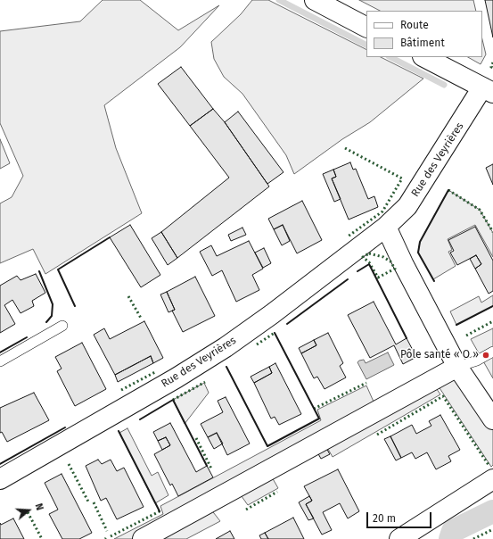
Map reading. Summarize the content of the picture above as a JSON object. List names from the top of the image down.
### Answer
{
  "streets": {
    "street": ["Rue des Veyrières"]
  },
  "places": ["Pôle santé « O »"],
  "legend": ["Route", "Bâtiment"],
  "scale_bar": "20 m",
  "north": "right"
}
